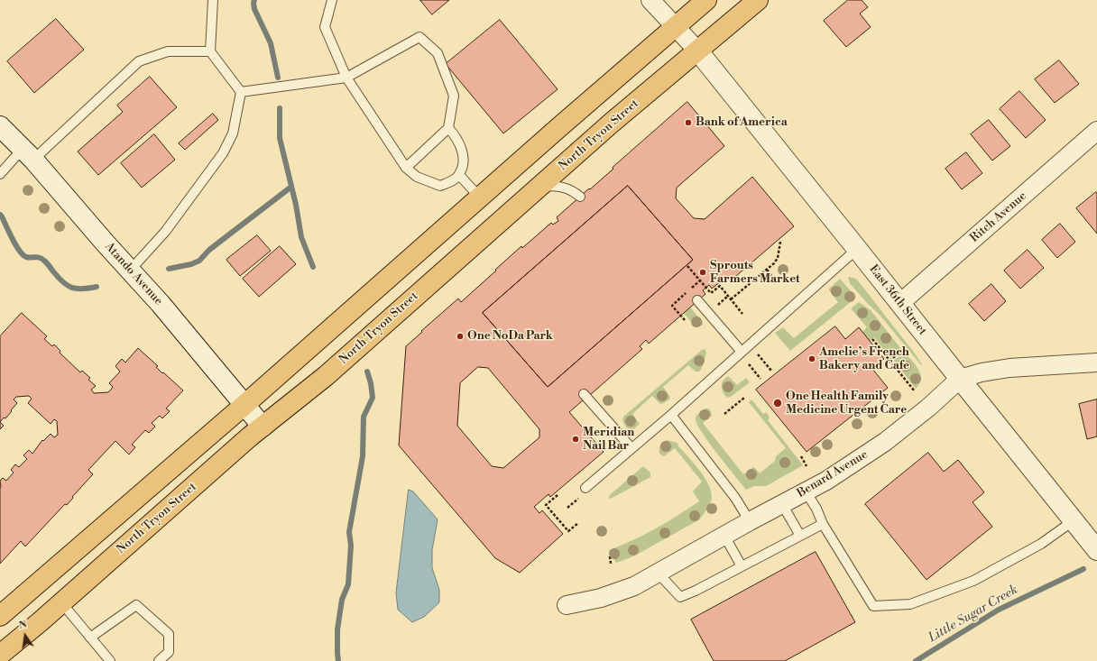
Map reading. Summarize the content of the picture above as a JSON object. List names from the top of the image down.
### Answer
{
  "streets": {
    "main road": ["North Tryon Street"],
    "street": [
      "Ritch Avenue",
      "Atando Avenue",
      "East 36th Street",
      "Benard Avenue"
    ]
  },
  "crossings": [
    ["North Tryon Street", "Atando Avenue"],
    ["North Tryon Street", "East 36th Street"],
    ["Ritch Avenue", "East 36th Street"],
    ["East 36th Street", "Benard Avenue"]
  ],
  "water": ["Little Sugar Creek"],
  "places": [
    "Bank of America",
    "Sprouts Farmers Market",
    "One NoDa Park",
    "Amelie’s French Bakery and Cafe",
    "One Health Family Medicine Urgent Care",
    "Meridian Nail Bar"
  ],
  "north": "top"
}
